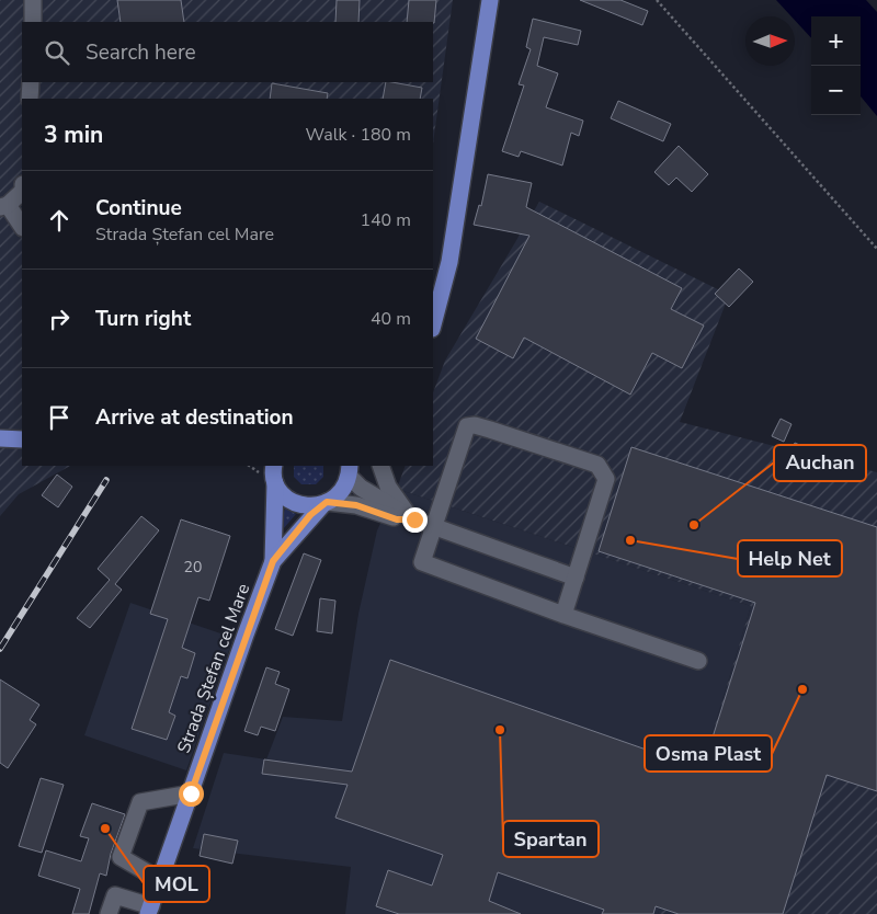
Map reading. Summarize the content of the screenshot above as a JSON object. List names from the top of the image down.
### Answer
{
  "streets": {
    "main road": ["Strada Ștefan cel Mare"]
  },
  "places": [
    "Auchan",
    "Help Net",
    "Osma Plast",
    "Spartan",
    "MOL"
  ],
  "house_numbers": ["20"],
  "north": "right",
  "page": {
    "map_buttons": ["+", "−"],
    "search": "Search here",
    "heading": ["3 min", "Walk · 180 m"],
    "list": [
      ["Continue", "Strada Ștefan cel Mare", "140 m"],
      ["Turn right", "40 m"],
      "Arrive at destination"
    ]
  }
}
